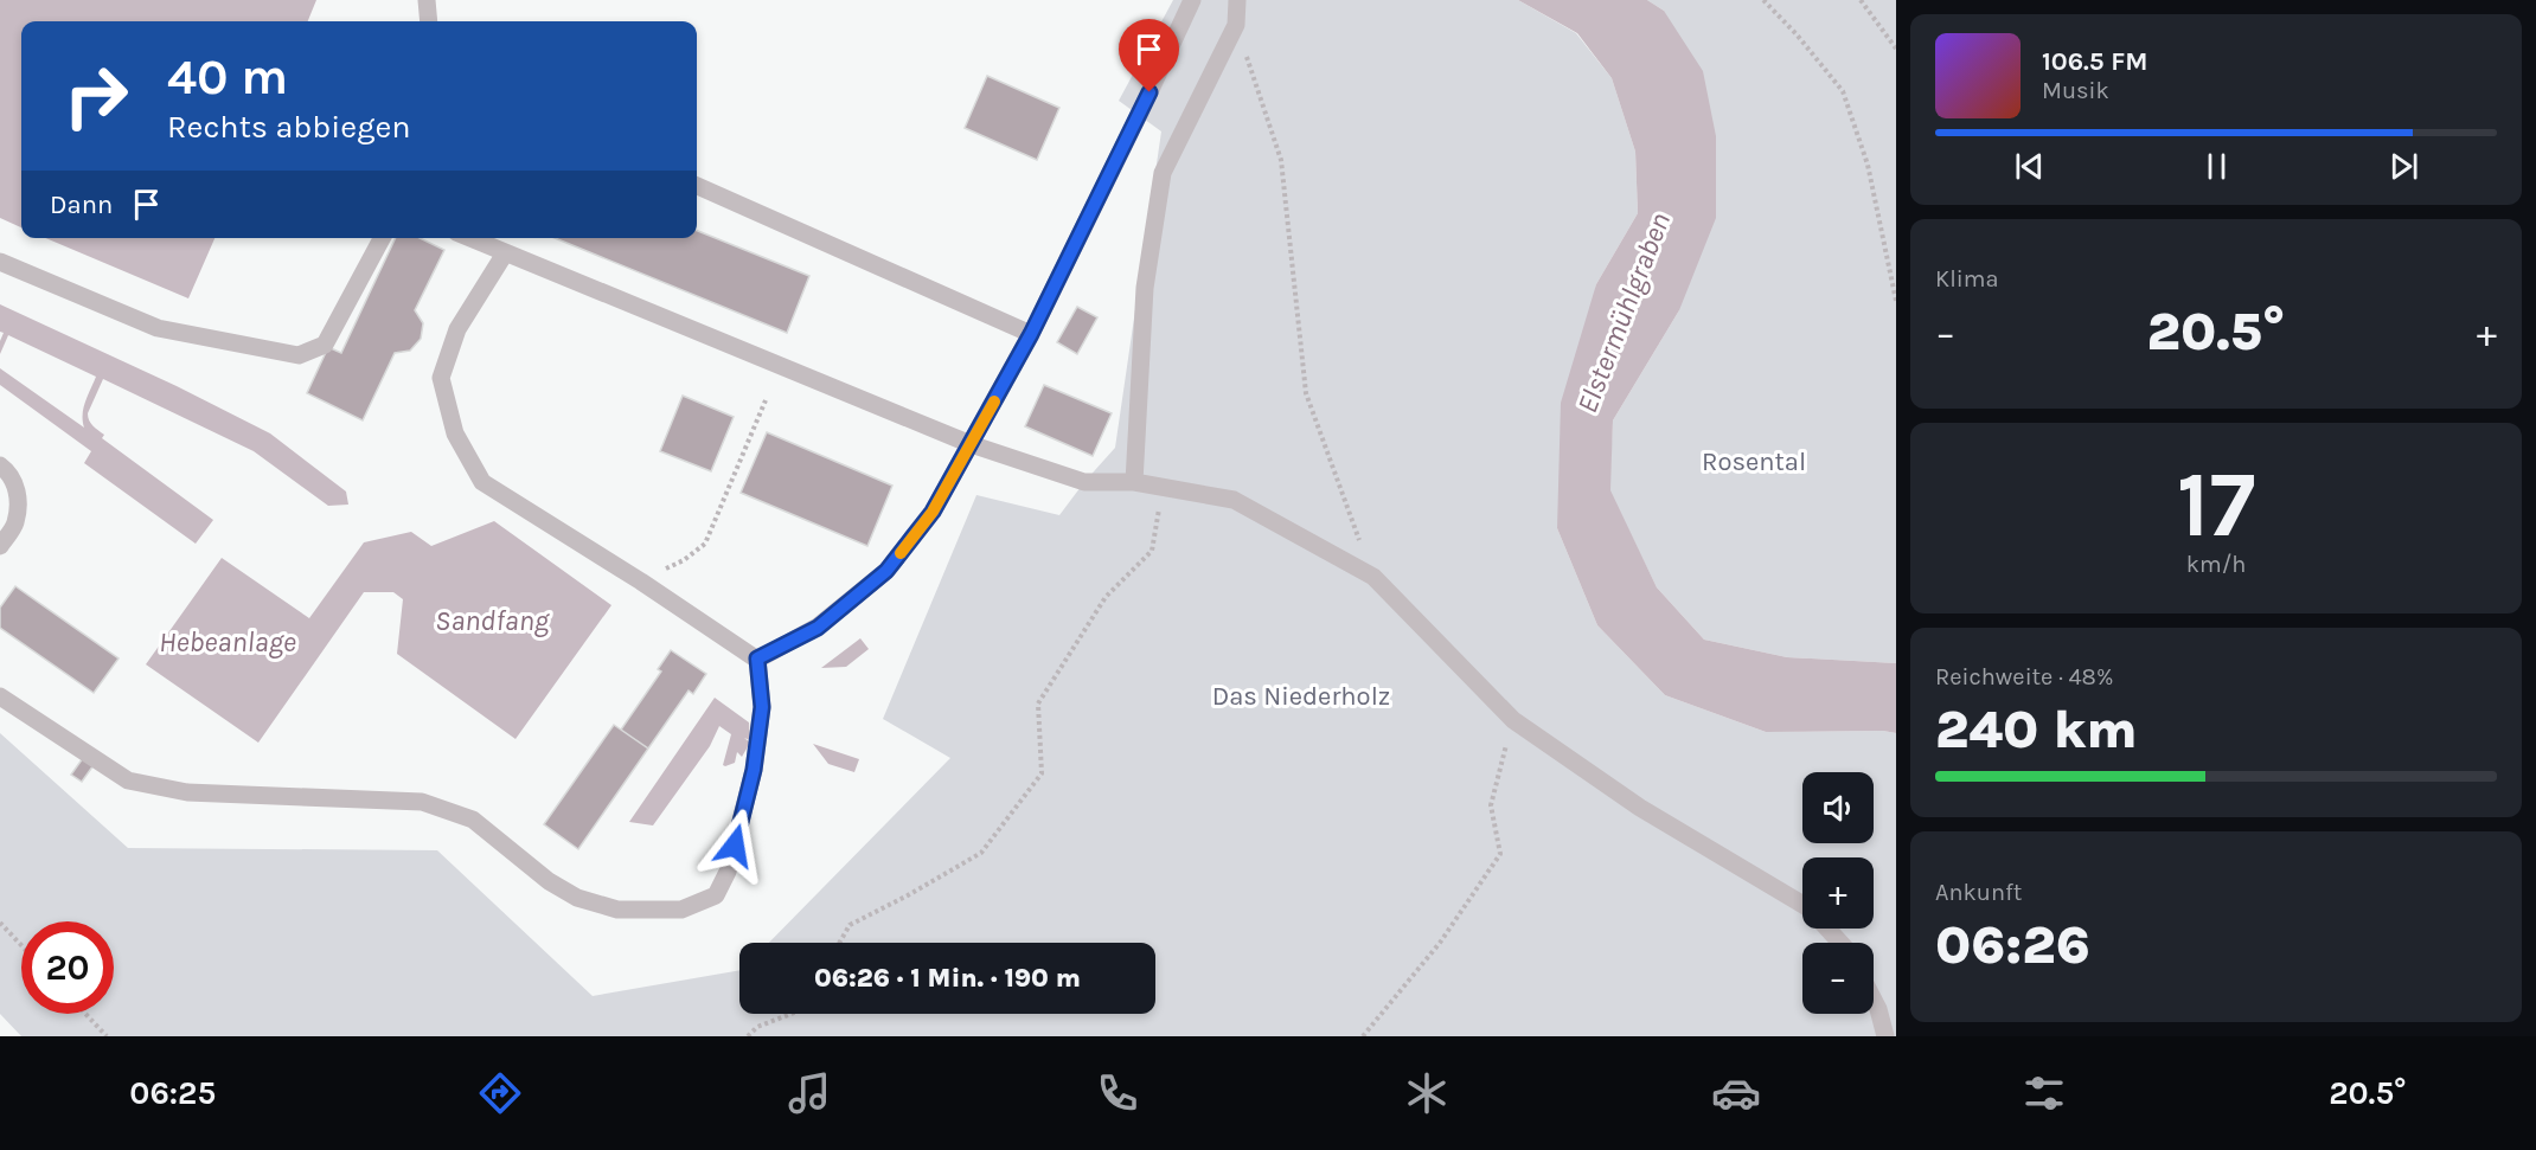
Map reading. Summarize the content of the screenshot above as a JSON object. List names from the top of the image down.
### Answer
{
  "water": ["Elstermühlgraben", "Sandfang", "Hebeanlage"],
  "parks": ["Rosental", "Das Niederholz"],
  "page": {
    "turn": ["40 m", "Rechts abbiegen"],
    "song": ["106.5 FM", "Musik"],
    "then": "Dann",
    "tile": [
      "Klima",
      ["17", "km/h"],
      ["Reichweite · 48%", "240 km"],
      ["Ankunft", "06:26"]
    ],
    "heat": ["−", "20.5°", "+"],
    "map_buttons": ["+", "−"],
    "limit": "20",
    "trip": "06:26 · 1 Min. · 190 m",
    "tabs": ["06:25", "20.5°"]
  }
}
